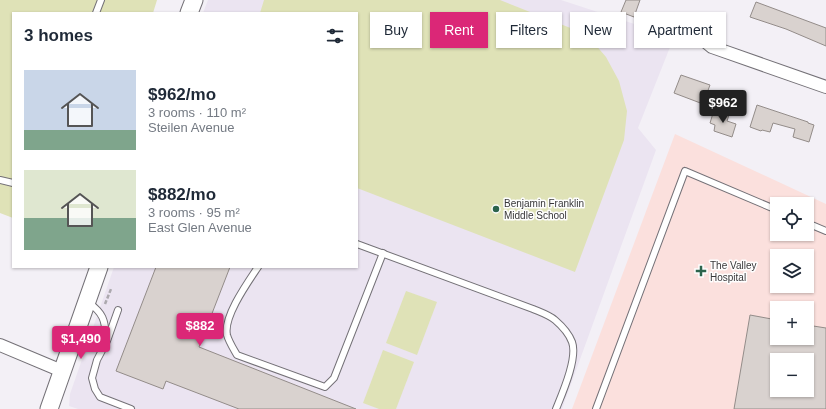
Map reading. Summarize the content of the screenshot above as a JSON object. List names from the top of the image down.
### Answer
{
  "places": {
    "other": ["Benjamin Franklin Middle School"],
    "health": ["The Valley Hospital"]
  },
  "page": {
    "chip": [
      "Buy",
      "Rent",
      "Filters",
      "New",
      "Apartment"
    ],
    "heading": "3 homes",
    "list": [
      {
        "name": "$962/mo",
        "note": "3 rooms · 110 m² · Steilen Avenue"
      },
      {
        "name": "$882/mo",
        "note": "3 rooms · 95 m² · East Glen Avenue"
      }
    ],
    "price": ["$962", "$882", "$1,490"],
    "map_buttons": ["+", "−"]
  }
}
